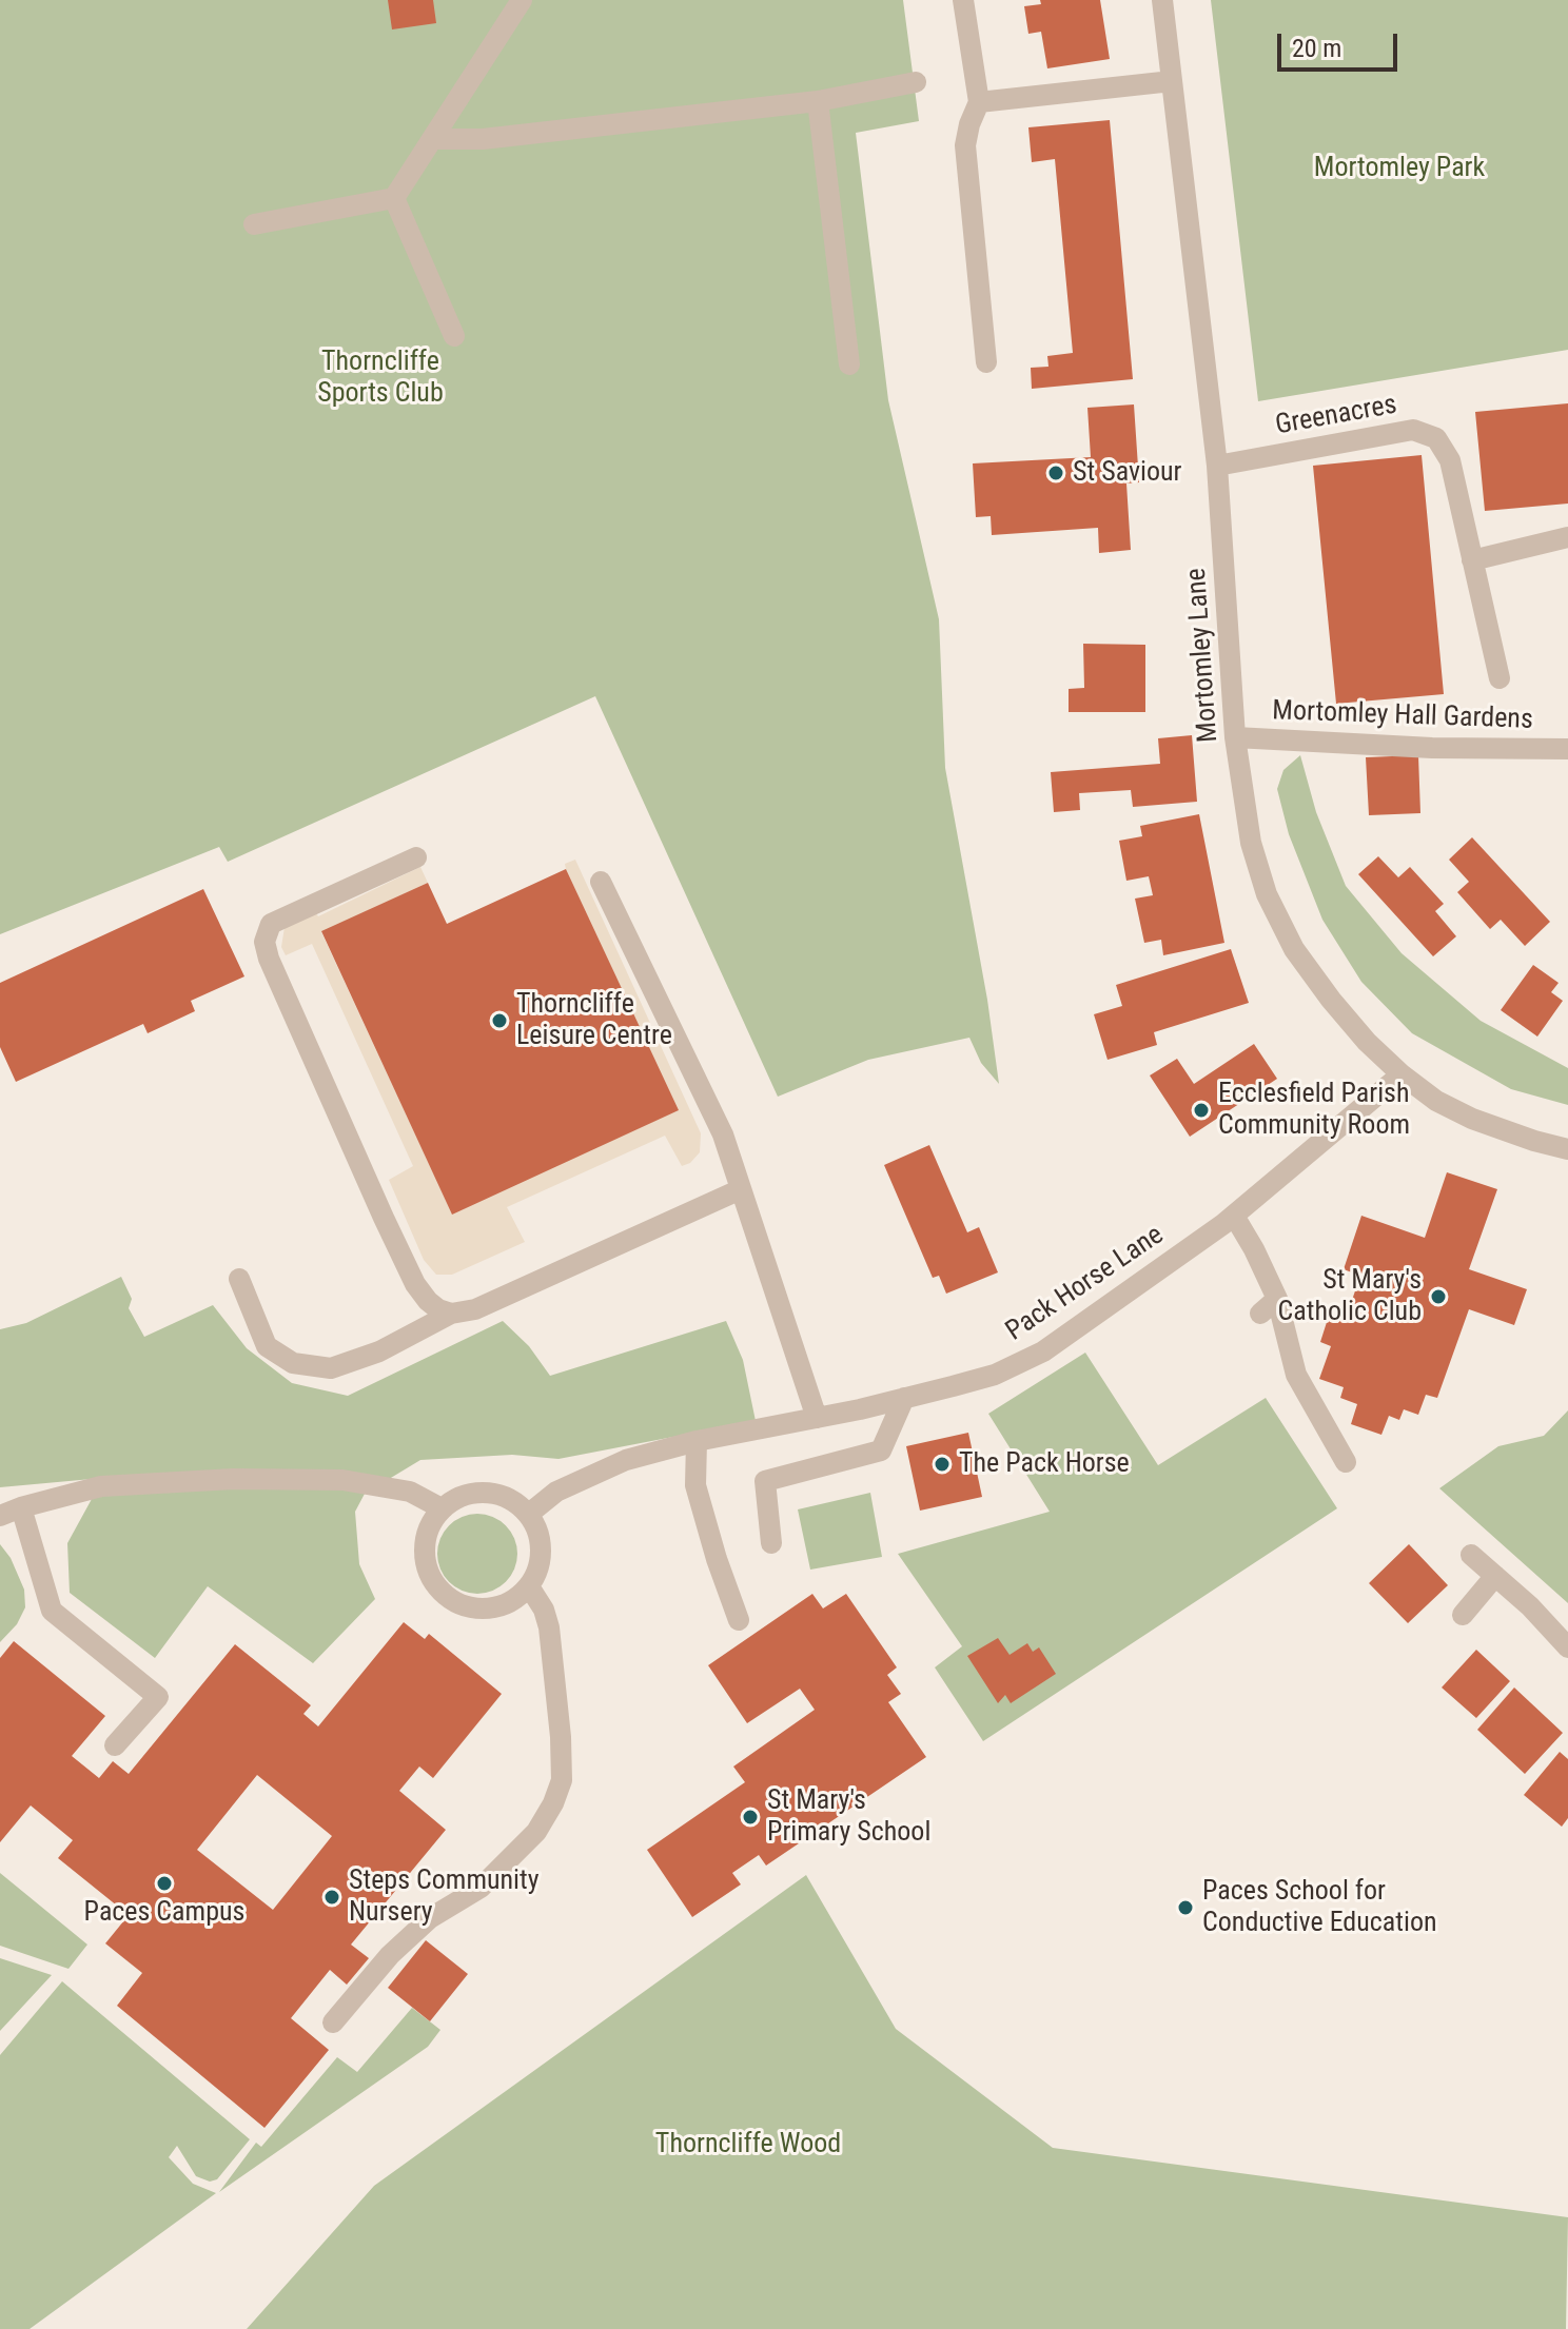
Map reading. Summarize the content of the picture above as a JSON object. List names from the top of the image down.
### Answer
{
  "streets": {
    "street": [
      "Greenacres",
      "Mortomley Lane",
      "Mortomley Hall Gardens",
      "Pack Horse Lane"
    ]
  },
  "crossings": [
    ["Greenacres", "Mortomley Lane"],
    ["Mortomley Lane", "Mortomley Hall Gardens"],
    ["Mortomley Lane", "Pack Horse Lane"]
  ],
  "parks": ["Mortomley Park", "Thorncliffe Sports Club", "Thorncliffe Wood"],
  "places": [
    "St Saviour",
    "Thorncliffe Leisure Centre",
    "Ecclesfield Parish Community Room",
    "St Mary's Catholic Club",
    "The Pack Horse",
    "St Mary's Primary School",
    "Paces Campus",
    "Steps Community Nursery",
    "Paces School for Conductive Education"
  ],
  "scale_bar": "20 m"
}
